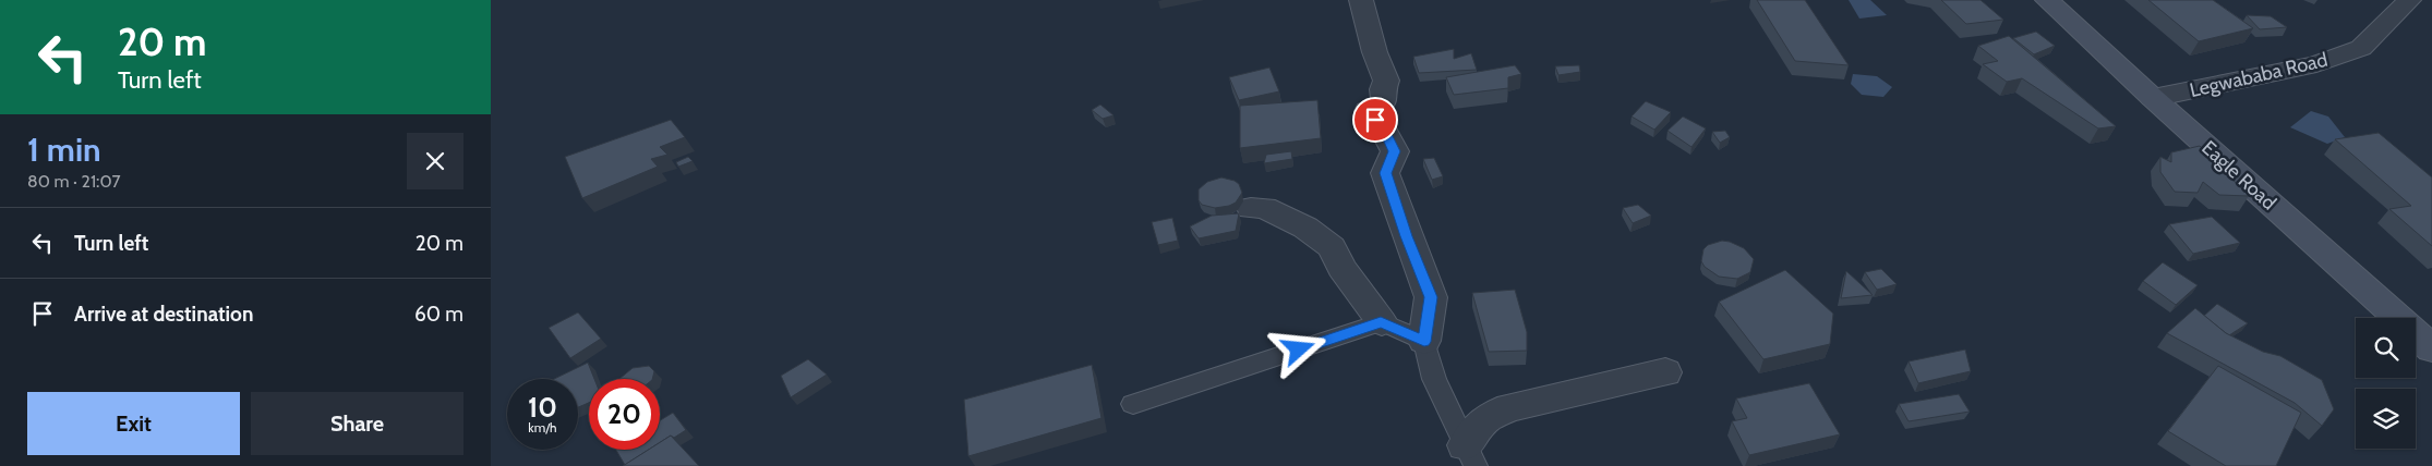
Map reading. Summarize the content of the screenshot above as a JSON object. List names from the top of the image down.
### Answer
{
  "streets": {
    "street": ["Legwababa Road", "Eagle Road"]
  },
  "crossings": [
    ["Legwababa Road", "Eagle Road"]
  ],
  "page": {
    "turn": ["20 m", "Turn left"],
    "heading": ["1 min", "80 m · 21:07"],
    "list": [
      {
        "name": "Turn left",
        "value": "20 m"
      },
      {
        "name": "Arrive at destination",
        "value": "60 m"
      }
    ],
    "speed": "10 km/h",
    "limit": "20",
    "buttons": ["Exit", "Share"]
  }
}
